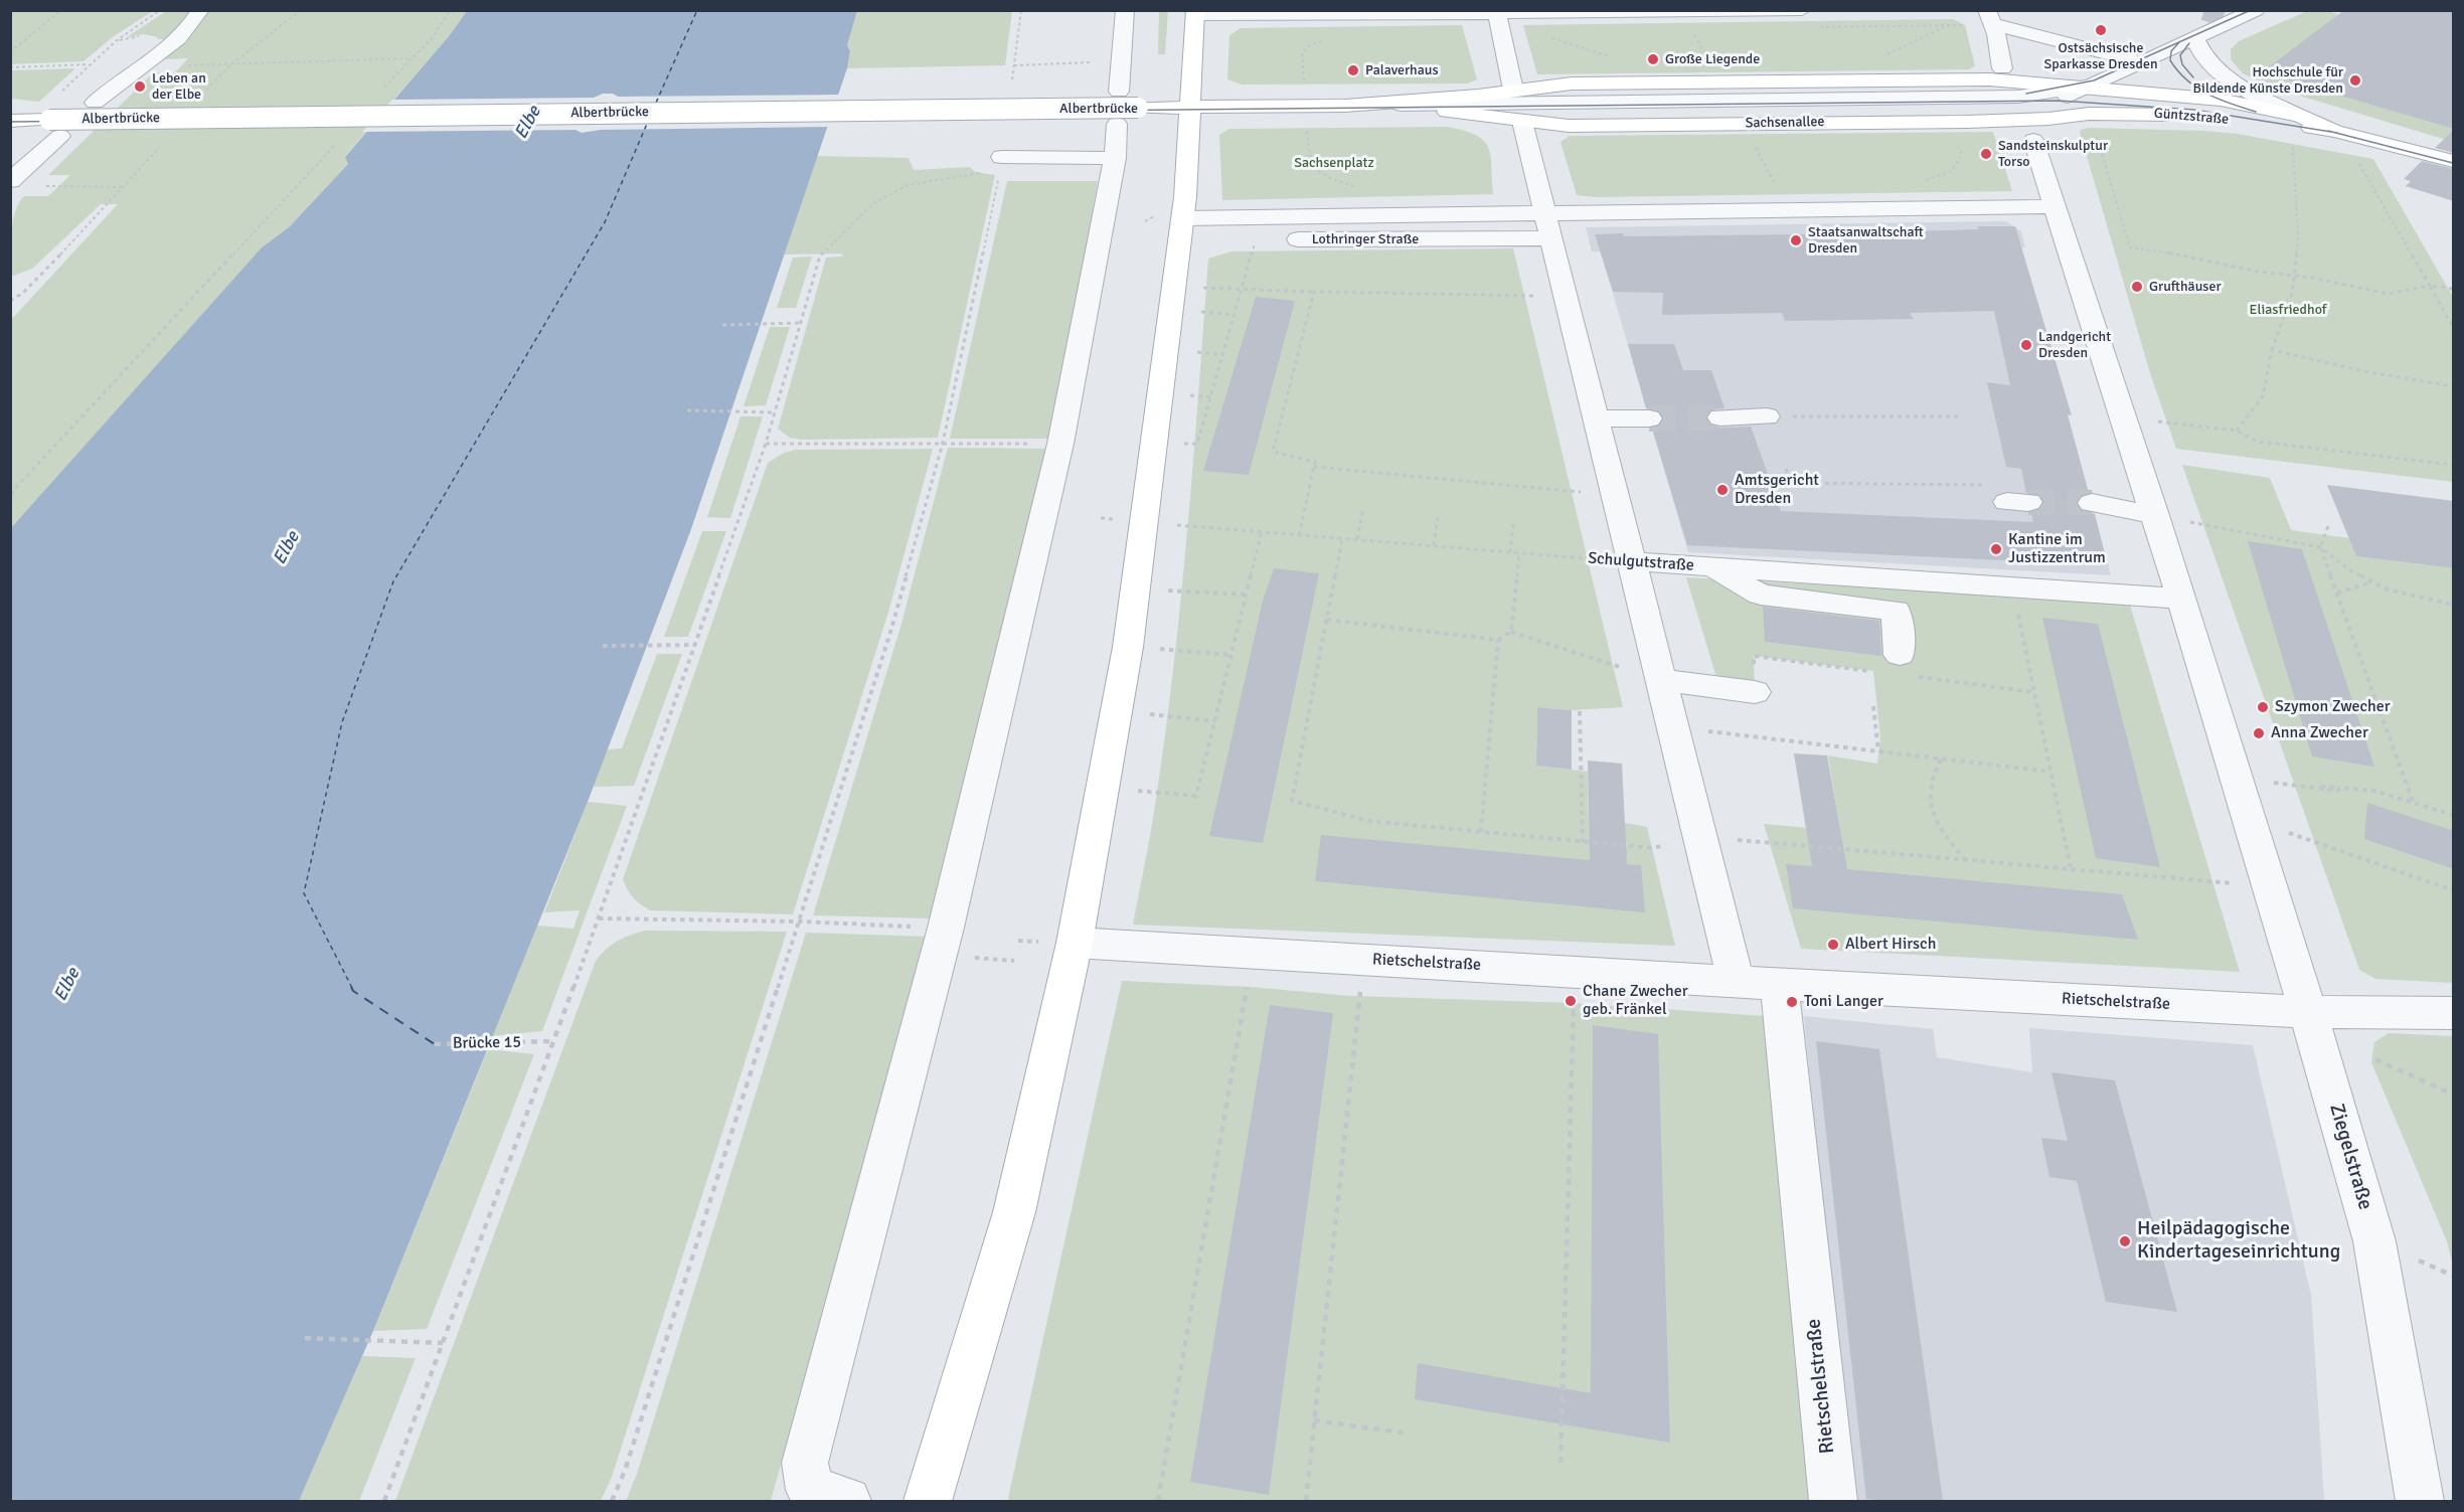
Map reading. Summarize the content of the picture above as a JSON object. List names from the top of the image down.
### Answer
{
  "streets": {
    "main road": ["Albertbrücke", "Güntzstraße", "Sachsenallee"],
    "street": [
      "Lothringer Straße",
      "Schulgutstraße",
      "Rietschelstraße",
      "Ziegelstraße"
    ],
    "path": ["Brücke 15"]
  },
  "crossings": [
    ["Güntzstraße", "Sachsenallee"],
    ["Schulgutstraße", "Ziegelstraße"],
    ["Rietschelstraße", "Ziegelstraße"]
  ],
  "water": ["Elbe"],
  "parks": ["Sachsenplatz", "Eliasfriedhof"],
  "places": [
    "Ostsächsische Sparkasse Dresden",
    "Große Liegende",
    "Palaverhaus",
    "Hochschule für Bildende Künste Dresden",
    "Leben an der Elbe",
    "Sandsteinskulptur Torso",
    "Staatsanwaltschaft Dresden",
    "Grufthäuser",
    "Landgericht Dresden",
    "Amtsgericht Dresden",
    "Kantine im Justizzentrum",
    "Szymon Zwecher",
    "Anna Zwecher",
    "Albert Hirsch",
    "Chane Zwecher geb. Fränkel",
    "Toni Langer",
    "Heilpädagogische Kindertageseinrichtung"
  ]
}
